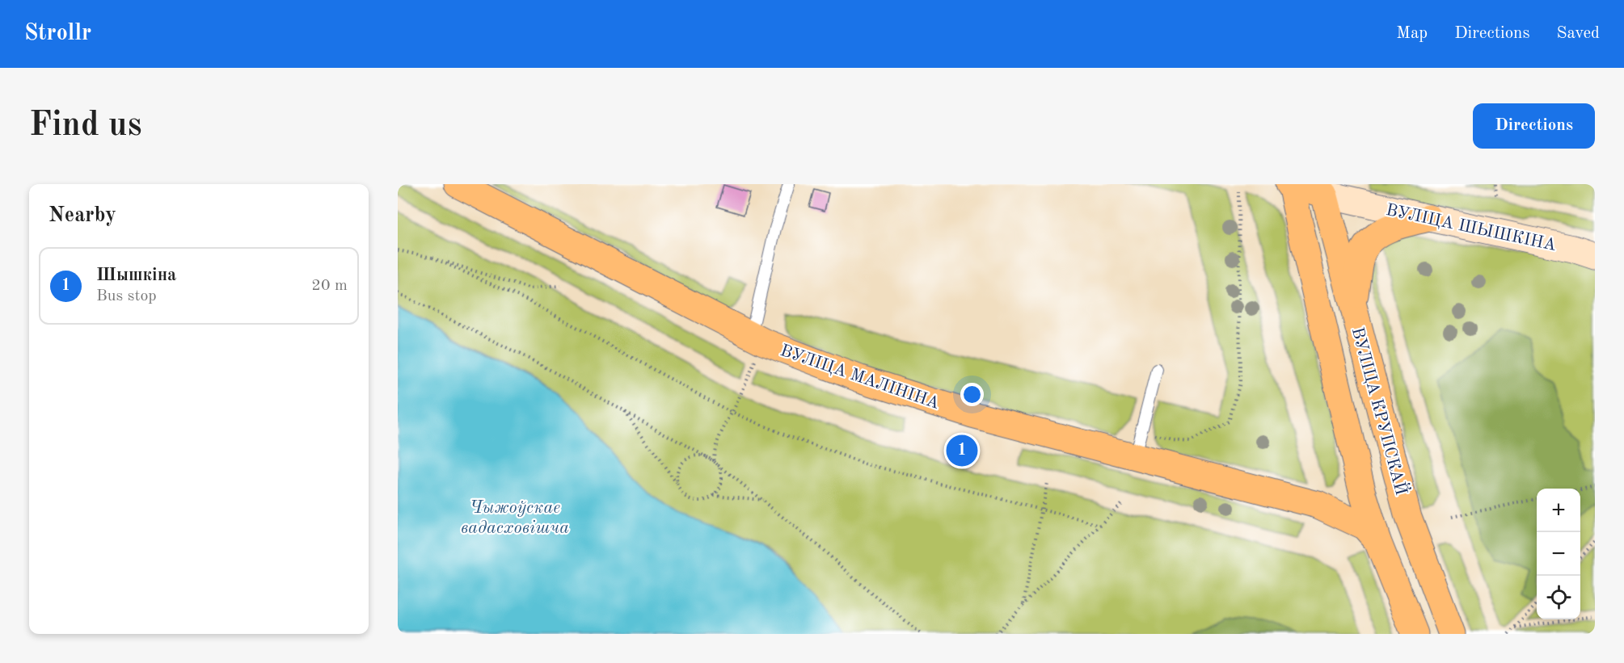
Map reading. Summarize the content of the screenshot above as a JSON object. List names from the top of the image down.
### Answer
{
  "streets": {
    "main road": ["ВУЛІЦА ШЫШКІНА", "ВУЛІЦА МАЛІНІНА", "ВУЛІЦА КРУПСКАЙ"]
  },
  "crossings": [
    ["ВУЛІЦА ШЫШКІНА", "ВУЛІЦА КРУПСКАЙ"],
    ["ВУЛІЦА МАЛІНІНА", "ВУЛІЦА КРУПСКАЙ"]
  ],
  "water": ["Чыжоўскае вадасховішча"],
  "page": {
    "header": "Strollr",
    "nav": ["Map", "Directions", "Saved"],
    "buttons": "Directions",
    "title": "Find us",
    "heading": "Nearby",
    "list": [
      {
        "mark": "1",
        "name": "Шышкіна",
        "note": "Bus stop",
        "value": "20 m"
      }
    ],
    "pins": "1",
    "map_buttons": ["+", "−"]
  }
}
